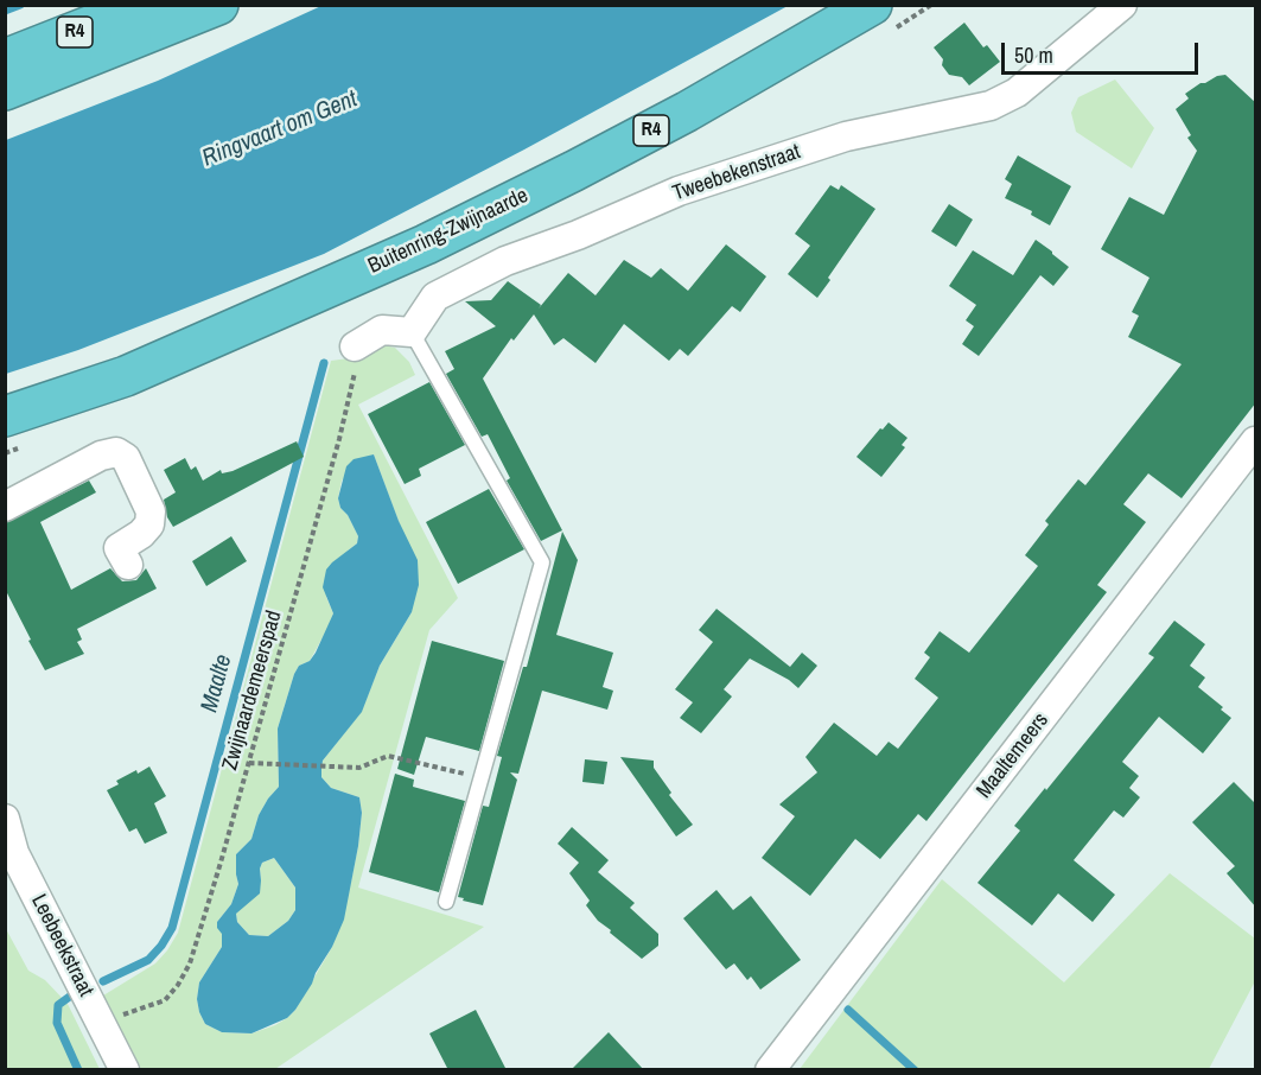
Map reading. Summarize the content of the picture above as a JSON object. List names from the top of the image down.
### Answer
{
  "streets": {
    "highway": ["R4", "Buitenring-Zwijnaarde"],
    "street": ["Tweebekenstraat", "Maaltemeers", "Leebeekstraat"],
    "path": ["Zwijnaardemeerspad"]
  },
  "crossings": [
    ["Zwijnaardemeerspad", "Leebeekstraat"]
  ],
  "water": ["Ringvaart om Gent", "Maalte"],
  "scale_bar": "50 m"
}
